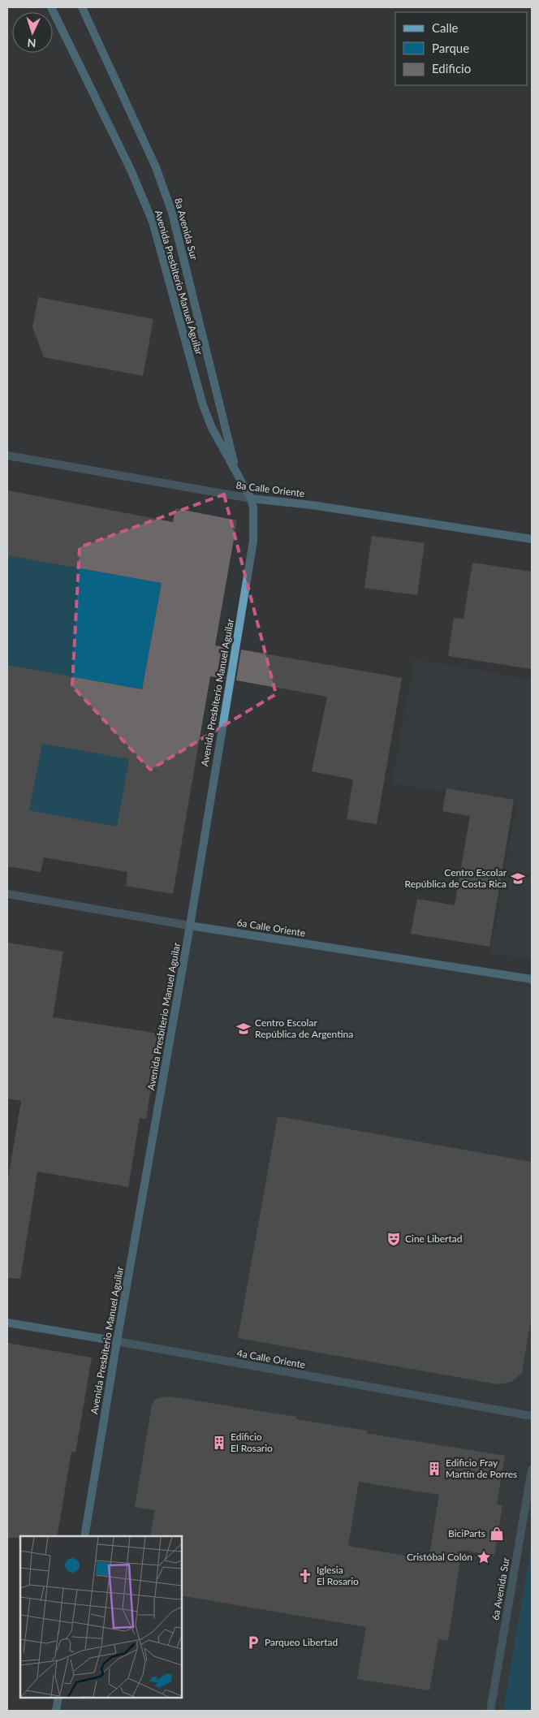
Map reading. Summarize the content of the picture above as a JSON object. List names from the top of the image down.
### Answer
{
  "streets": {
    "main road": [
      "8a Avenida Sur",
      "Avenida Presbiterio Manuel Aguilar",
      "8a Calle Oriente",
      "Avenida Presbíterio Manuel Aguilar",
      "6a Calle Oriente",
      "4a Calle Oriente"
    ],
    "street": ["6a Avenida Sur"]
  },
  "crossings": [
    ["8a Avenida Sur", "Avenida Presbiterio Manuel Aguilar"],
    ["Avenida Presbiterio Manuel Aguilar", "8a Calle Oriente"],
    ["Avenida Presbiterio Manuel Aguilar", "Avenida Presbíterio Manuel Aguilar"],
    ["8a Calle Oriente", "Avenida Presbíterio Manuel Aguilar"],
    ["Avenida Presbíterio Manuel Aguilar", "6a Calle Oriente"],
    ["Avenida Presbíterio Manuel Aguilar", "4a Calle Oriente"]
  ],
  "places": {
    "school or university": ["Centro Escolar República de Costa Rica", "Centro Escolar República de Argentina"],
    "theatre": ["Cine Libertad"],
    "building": ["Edificio El Rosario", "Edificio Fray Martín de Porres"],
    "shop": ["BiciParts"],
    "place": ["Cristóbal Colón"],
    "church": ["Iglesia El Rosario"],
    "parking": ["Parqueo Libertad"]
  },
  "legend": ["Calle", "Parque", "Edificio"],
  "north": "bottom"
}
